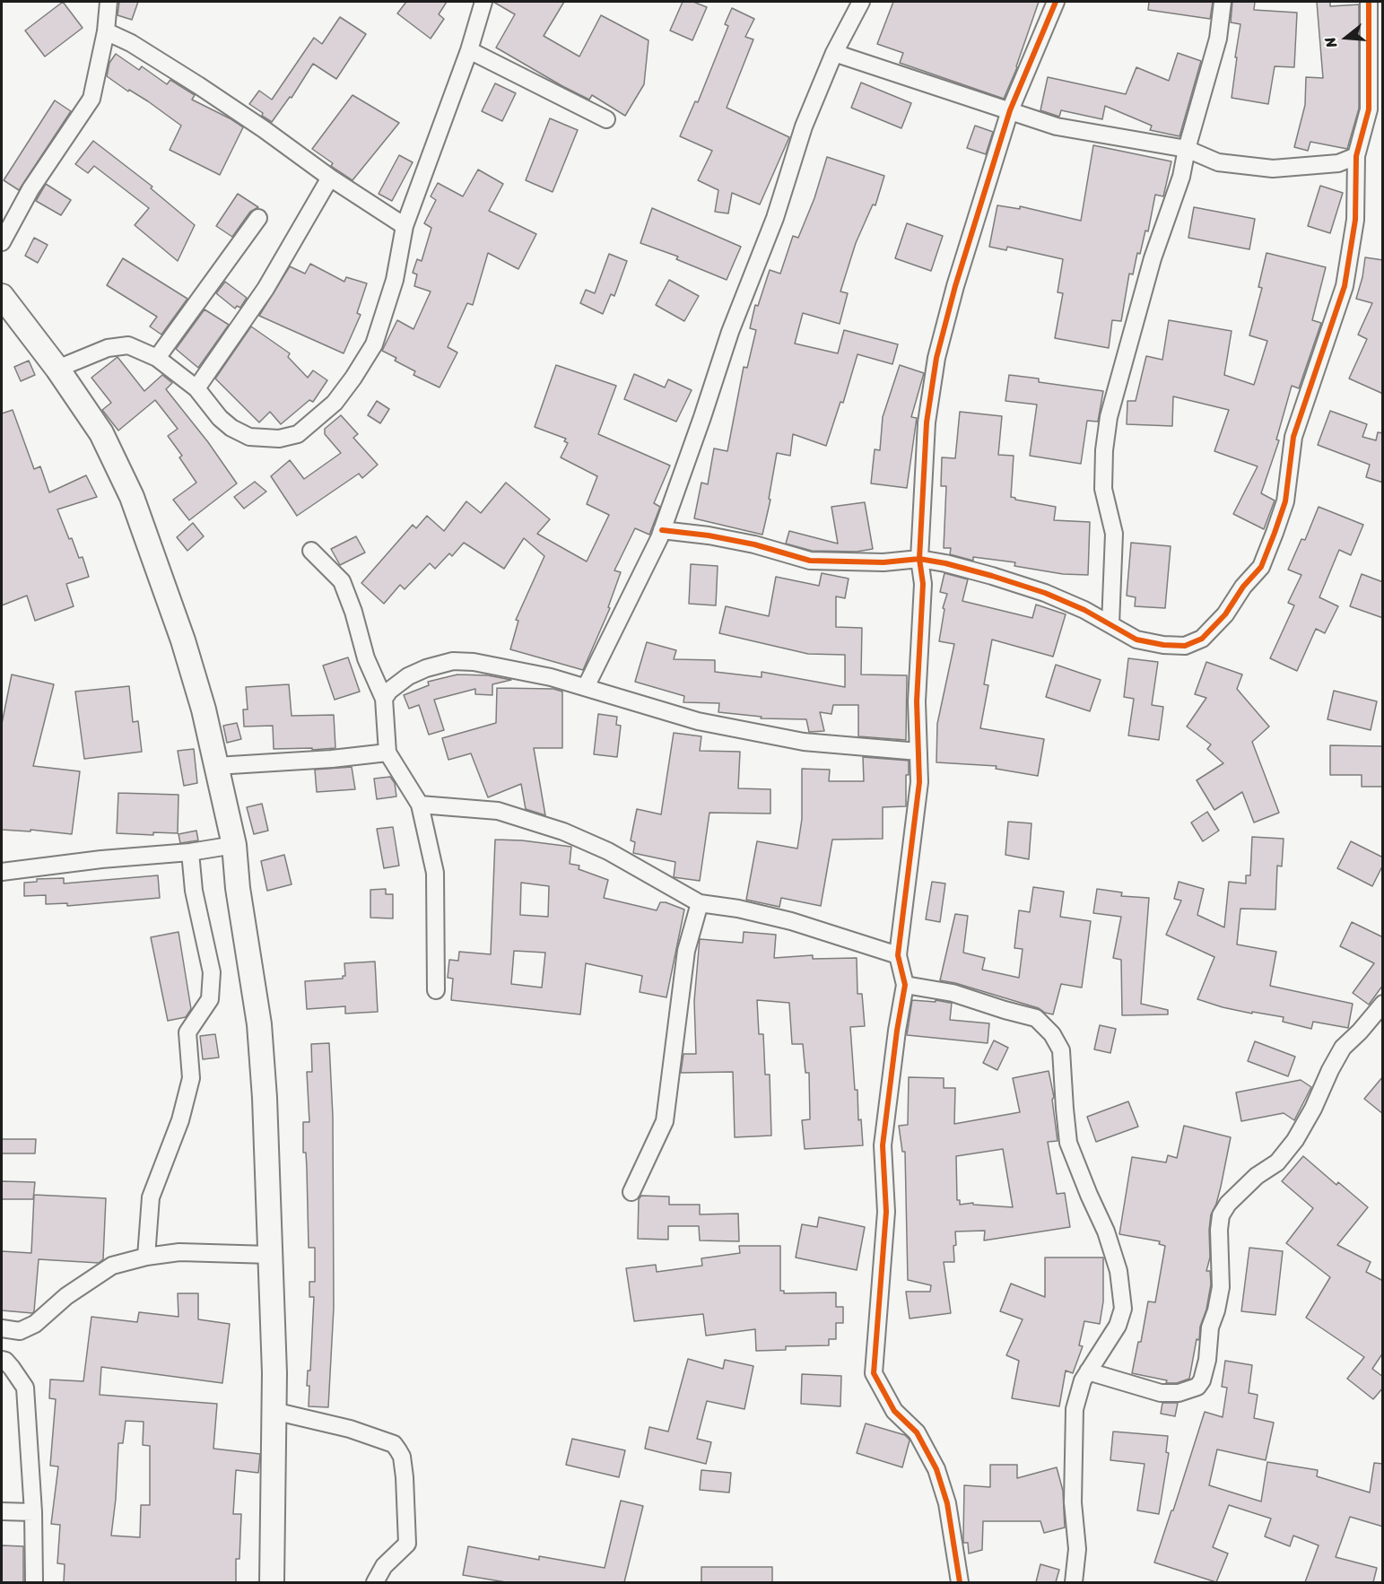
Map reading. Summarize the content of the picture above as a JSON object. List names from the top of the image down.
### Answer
{
  "north": "left"
}
